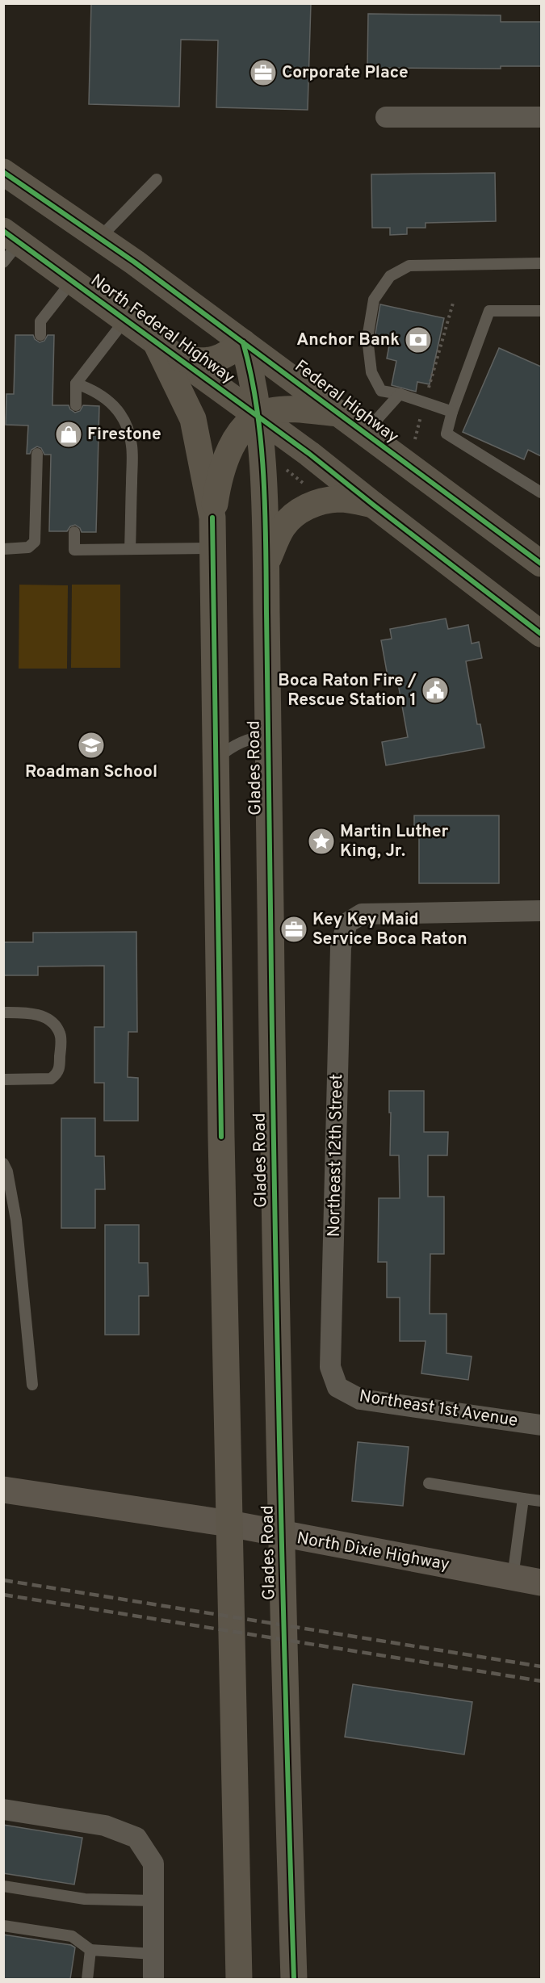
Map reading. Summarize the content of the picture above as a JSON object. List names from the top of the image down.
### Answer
{
  "streets": {
    "main road": [
      "North Federal Highway",
      "Federal Highway",
      "Glades Road",
      "North Dixie Highway"
    ],
    "street": ["Northeast 12th Street", "Northeast 1st Avenue"]
  },
  "crossings": [
    ["North Federal Highway", "Glades Road"],
    ["Federal Highway", "Glades Road"],
    ["Glades Road", "North Dixie Highway"],
    ["Northeast 12th Street", "Northeast 1st Avenue"]
  ],
  "places": {
    "office": ["Corporate Place", "Key Key Maid Service Boca Raton"],
    "bank": ["Anchor Bank"],
    "shop": ["Firestone"],
    "public building": ["Boca Raton Fire / Rescue Station 1"],
    "school or university": ["Roadman School"],
    "place": ["Martin Luther King, Jr."]
  }
}
